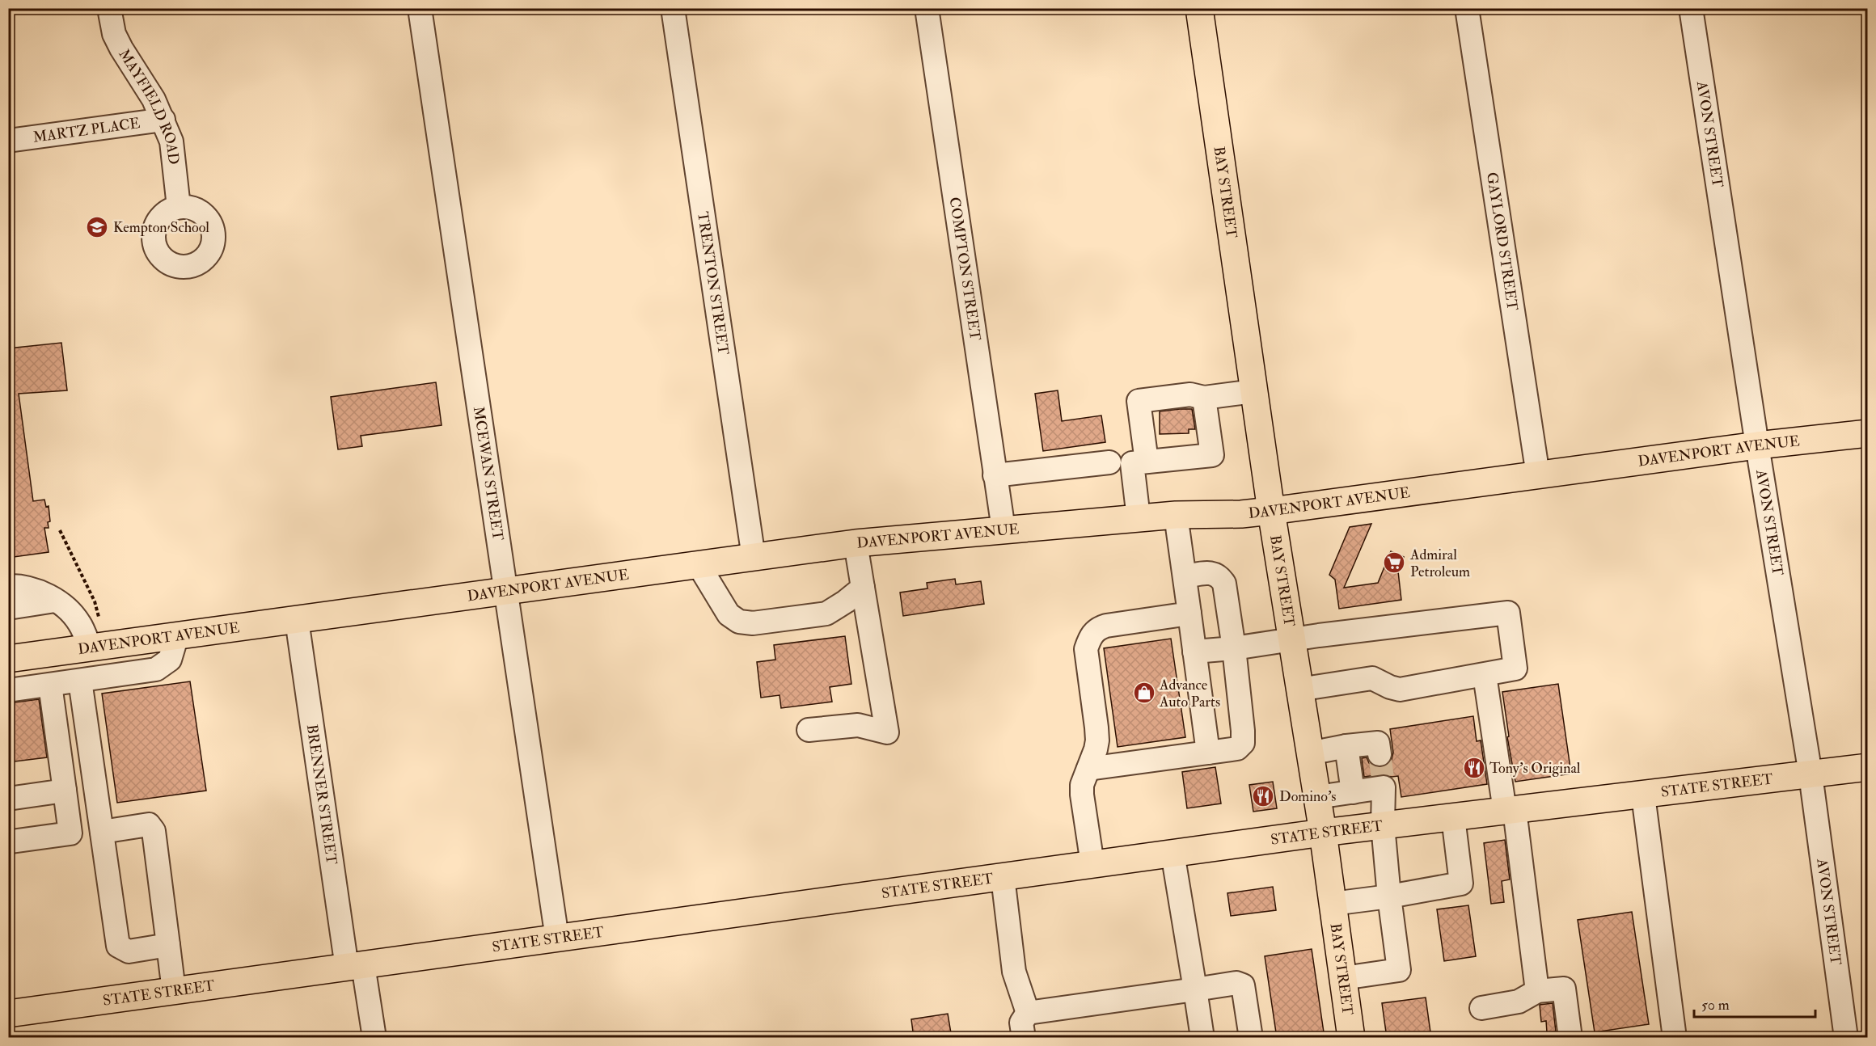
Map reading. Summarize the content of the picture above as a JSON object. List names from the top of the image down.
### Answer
{
  "streets": {
    "main road": ["BAY STREET", "DAVENPORT AVENUE", "STATE STREET"],
    "street": [
      "MAYFIELD ROAD",
      "MARTZ PLACE",
      "AVON STREET",
      "GAYLORD STREET",
      "COMPTON STREET",
      "TRENTON STREET",
      "MCEWAN STREET",
      "BRENNER STREET"
    ]
  },
  "crossings": [
    ["MAYFIELD ROAD", "MARTZ PLACE"],
    ["AVON STREET", "DAVENPORT AVENUE"],
    ["AVON STREET", "STATE STREET"],
    ["BAY STREET", "DAVENPORT AVENUE"],
    ["BAY STREET", "STATE STREET"],
    ["GAYLORD STREET", "DAVENPORT AVENUE"],
    ["COMPTON STREET", "DAVENPORT AVENUE"],
    ["TRENTON STREET", "DAVENPORT AVENUE"],
    ["DAVENPORT AVENUE", "MCEWAN STREET"],
    ["DAVENPORT AVENUE", "BRENNER STREET"],
    ["MCEWAN STREET", "STATE STREET"],
    ["STATE STREET", "BRENNER STREET"]
  ],
  "places": {
    "school or university": ["Kempton School"],
    "supermarket": ["Admiral Petroleum"],
    "shop": ["Advance Auto Parts"],
    "restaurant": ["Tony's Original", "Domino's"]
  },
  "scale_bar": "50 m"
}
